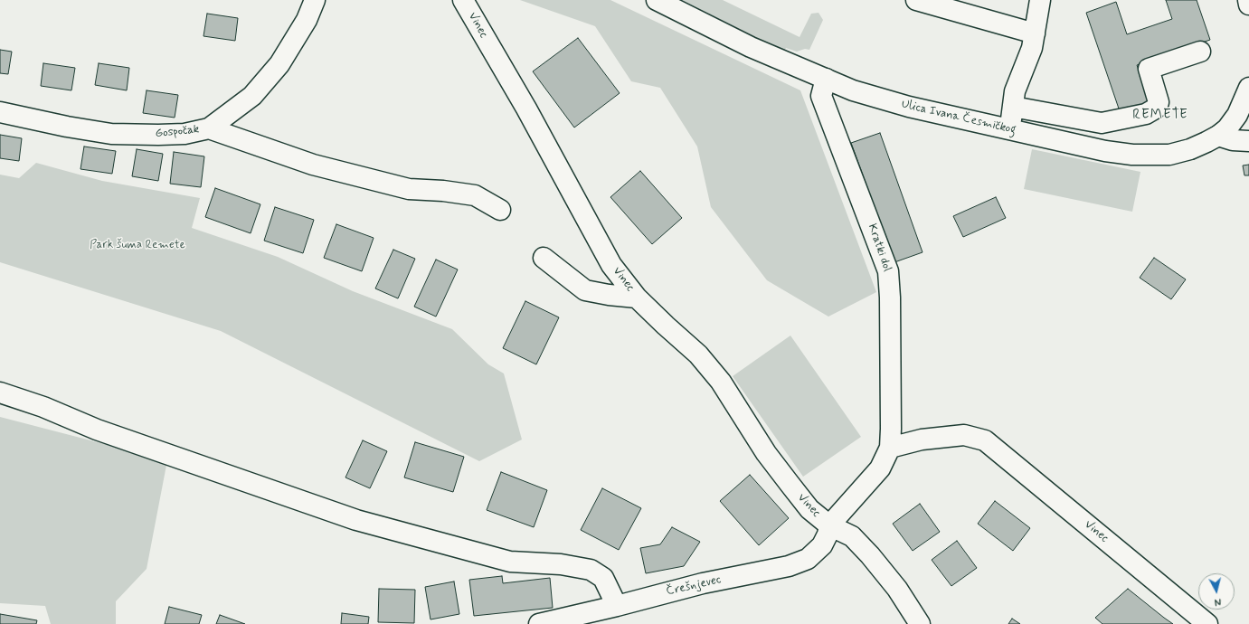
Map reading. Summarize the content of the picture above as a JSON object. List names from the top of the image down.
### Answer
{
  "streets": {
    "street": [
      "Vinec",
      "Ulica Ivana Česmičkog",
      "Gospočak",
      "Kratki dol",
      "Črešnjevec"
    ]
  },
  "crossings": [
    ["Vinec", "Kratki dol"],
    ["Vinec", "Črešnjevec"],
    ["Ulica Ivana Česmičkog", "Kratki dol"]
  ],
  "districts": ["REMETE"],
  "parks": ["Park šuma Remete"],
  "north": "bottom"
}
